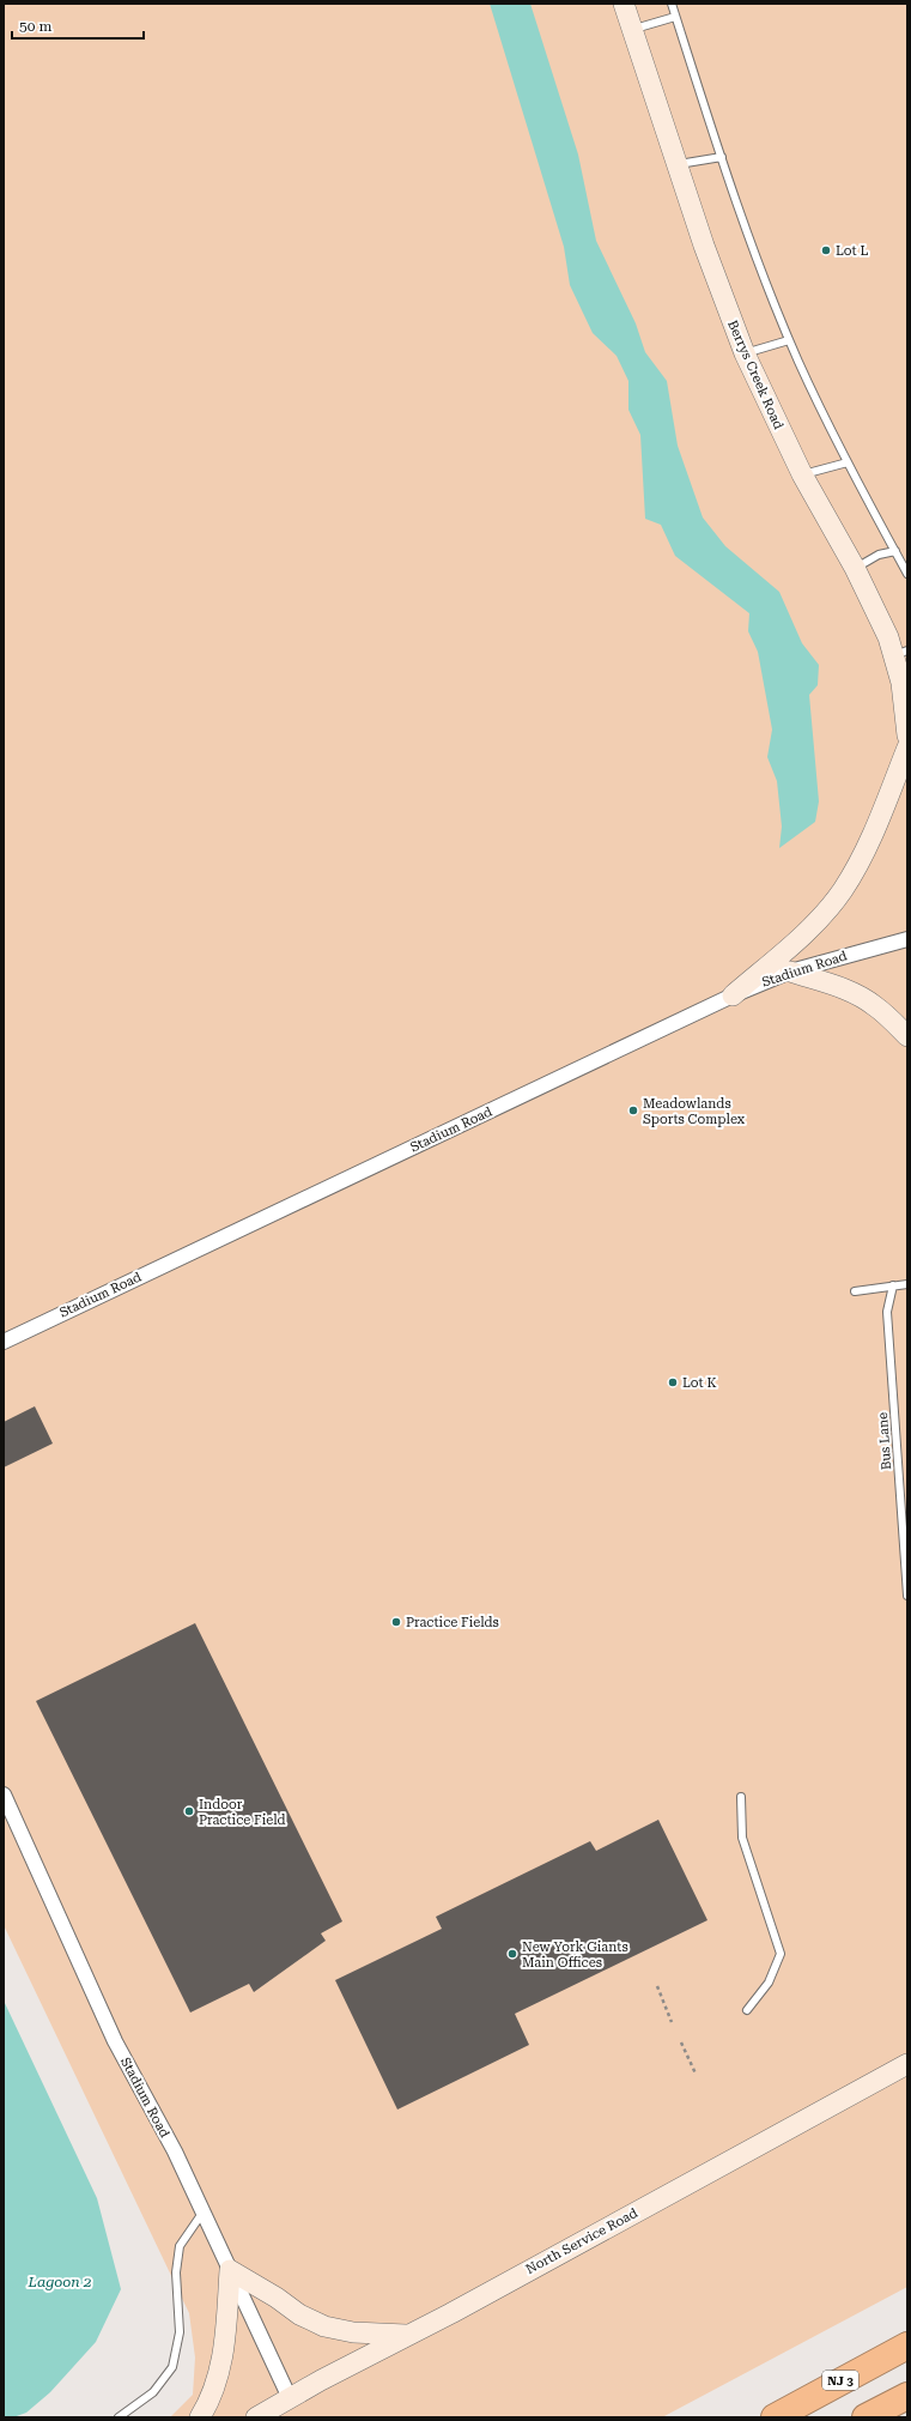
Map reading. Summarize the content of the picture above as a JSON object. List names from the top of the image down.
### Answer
{
  "streets": {
    "highway": ["NJ 3"],
    "street": ["Berrys Creek Road", "Stadium Road", "North Service Road"],
    "lane": ["Bus Lane"]
  },
  "crossings": [
    ["Stadium Road", "North Service Road"]
  ],
  "water": ["Lagoon 2"],
  "places": [
    "Lot L",
    "Meadowlands Sports Complex",
    "Lot K",
    "Practice Fields",
    "Indoor Practice Field",
    "New York Giants Main Offices"
  ],
  "scale_bar": "50 m"
}
